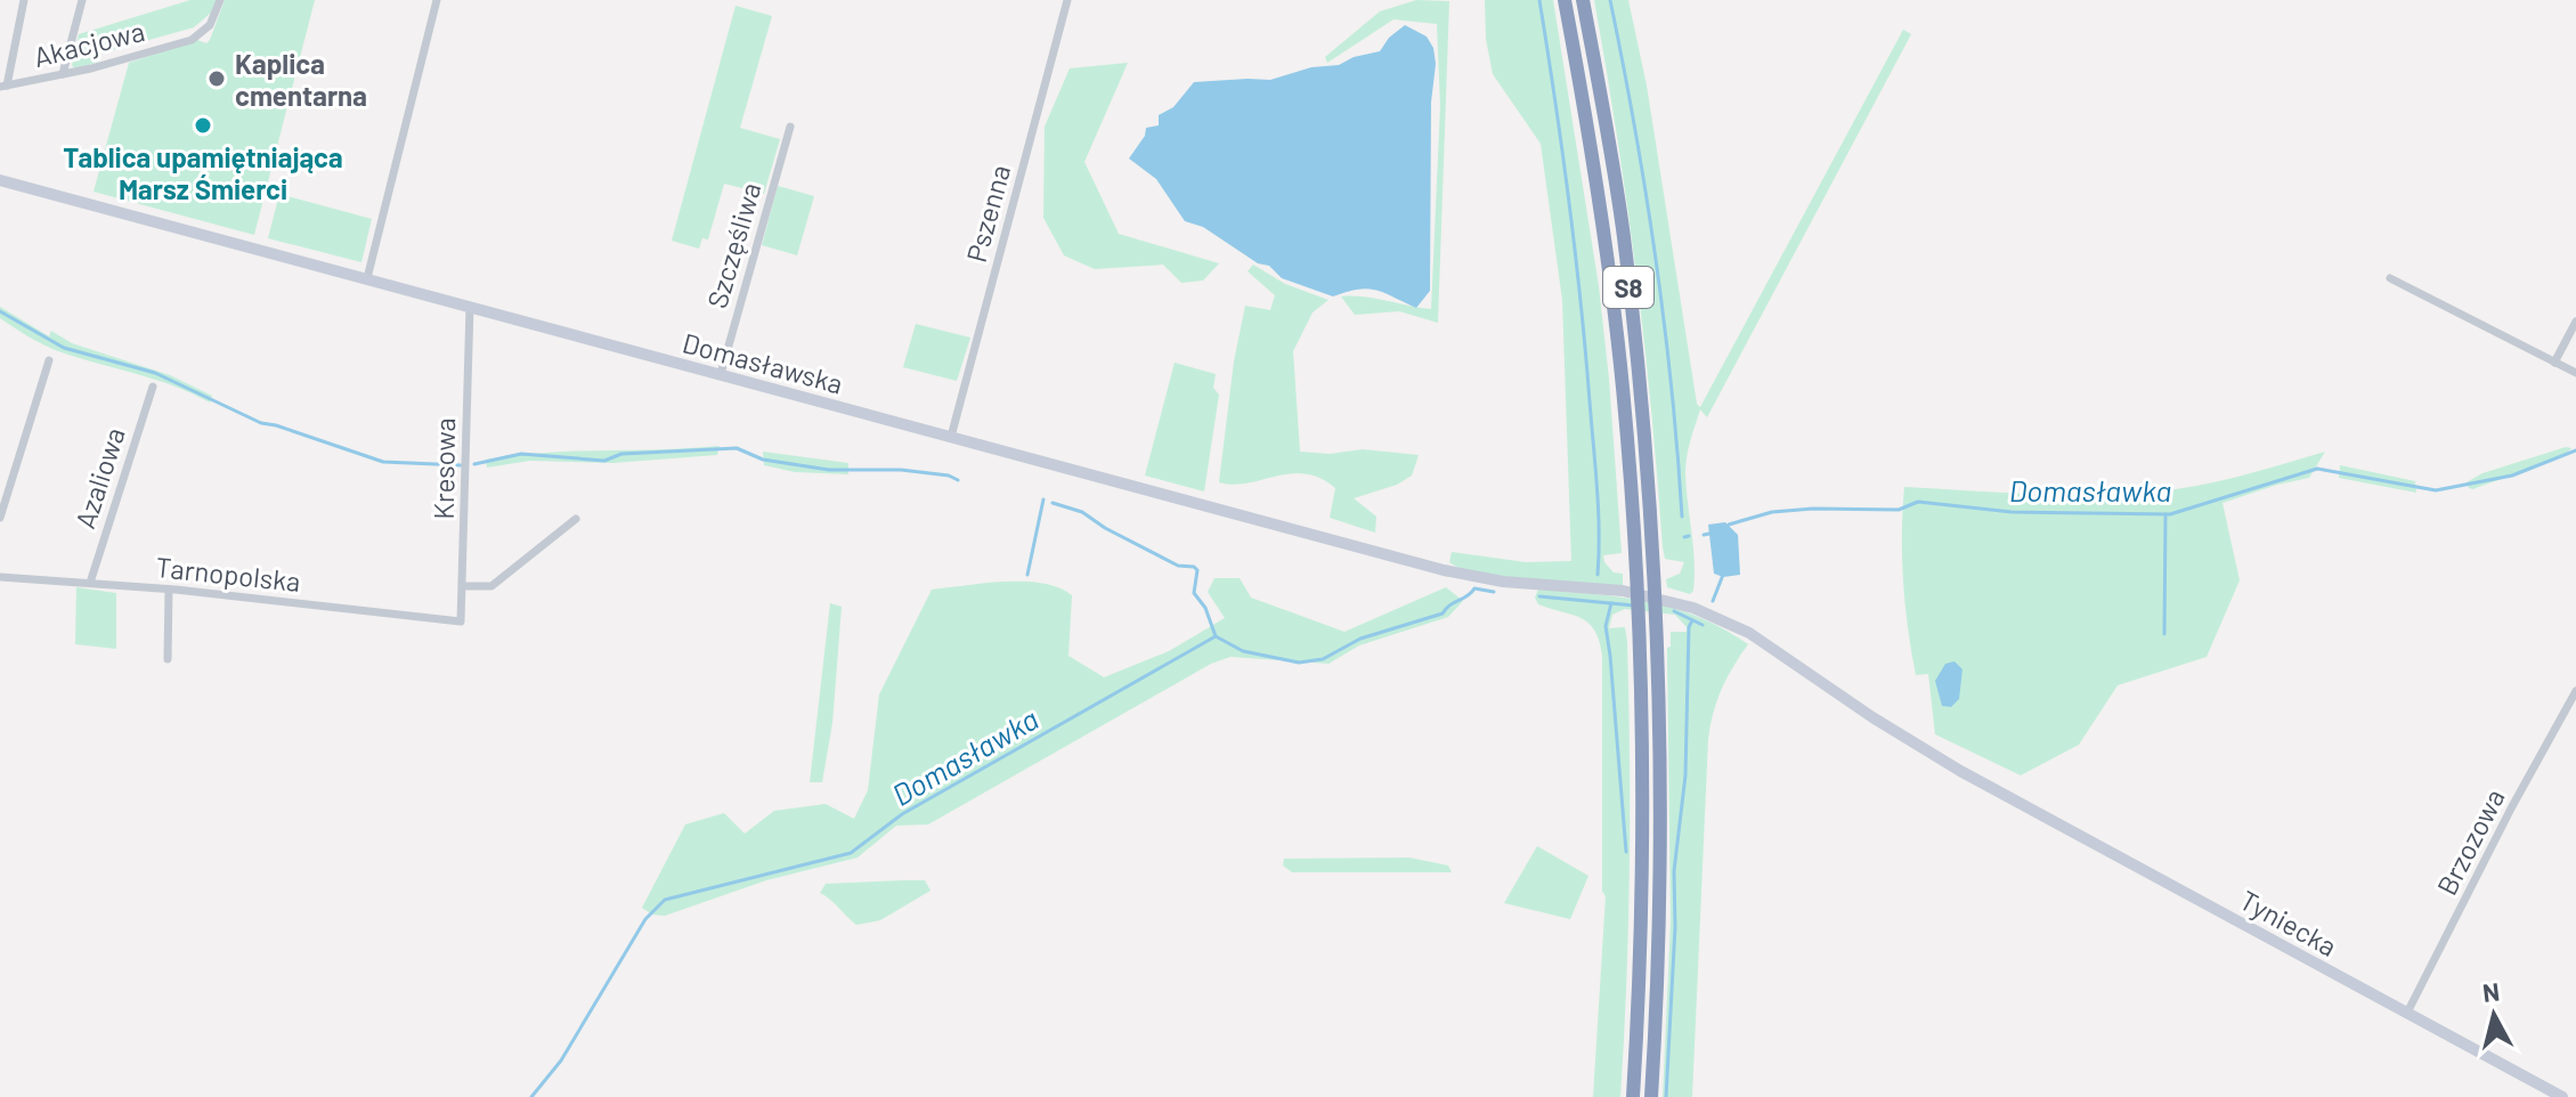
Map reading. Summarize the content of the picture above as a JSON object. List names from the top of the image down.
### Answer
{
  "streets": {
    "highway": ["S8"],
    "street": [
      "Akacjowa",
      "Pszenna",
      "Szczęśliwa",
      "Domasławska",
      "Kresowa",
      "Azaliowa",
      "Tarnopolska",
      "Brzozowa",
      "Tyniecka"
    ]
  },
  "crossings": [
    ["Pszenna", "Domasławska"],
    ["Szczęśliwa", "Domasławska"],
    ["Domasławska", "Kresowa"],
    ["Domasławska", "Tyniecka"],
    ["Kresowa", "Tarnopolska"],
    ["Azaliowa", "Tarnopolska"],
    ["Brzozowa", "Tyniecka"]
  ],
  "water": ["Domasławka"],
  "places": ["Kaplica cmentarna", "Tablica upamiętniająca Marsz Śmierci"],
  "north": "top"
}
